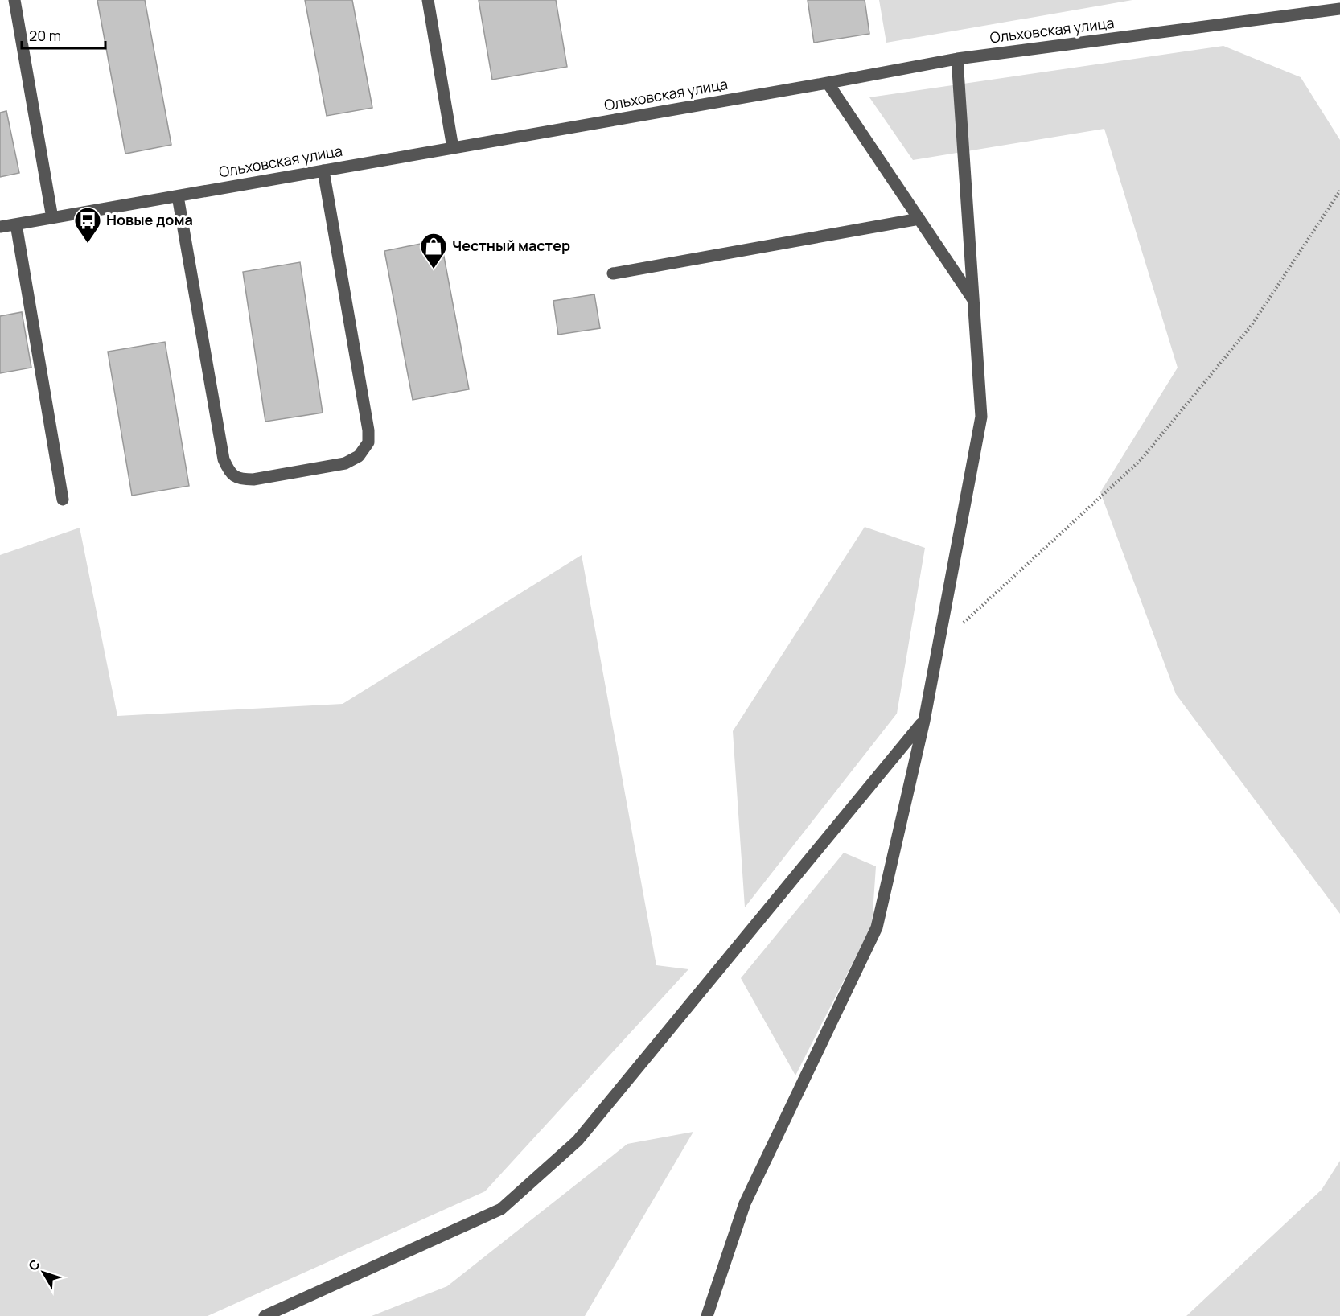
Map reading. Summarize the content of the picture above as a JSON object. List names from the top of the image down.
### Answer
{
  "streets": {
    "street": ["Ольховская улица"]
  },
  "places": {
    "bus stop": ["Новые дома"],
    "shop": ["Честный мастер"]
  },
  "scale_bar": "20 m",
  "north": "top left"
}
